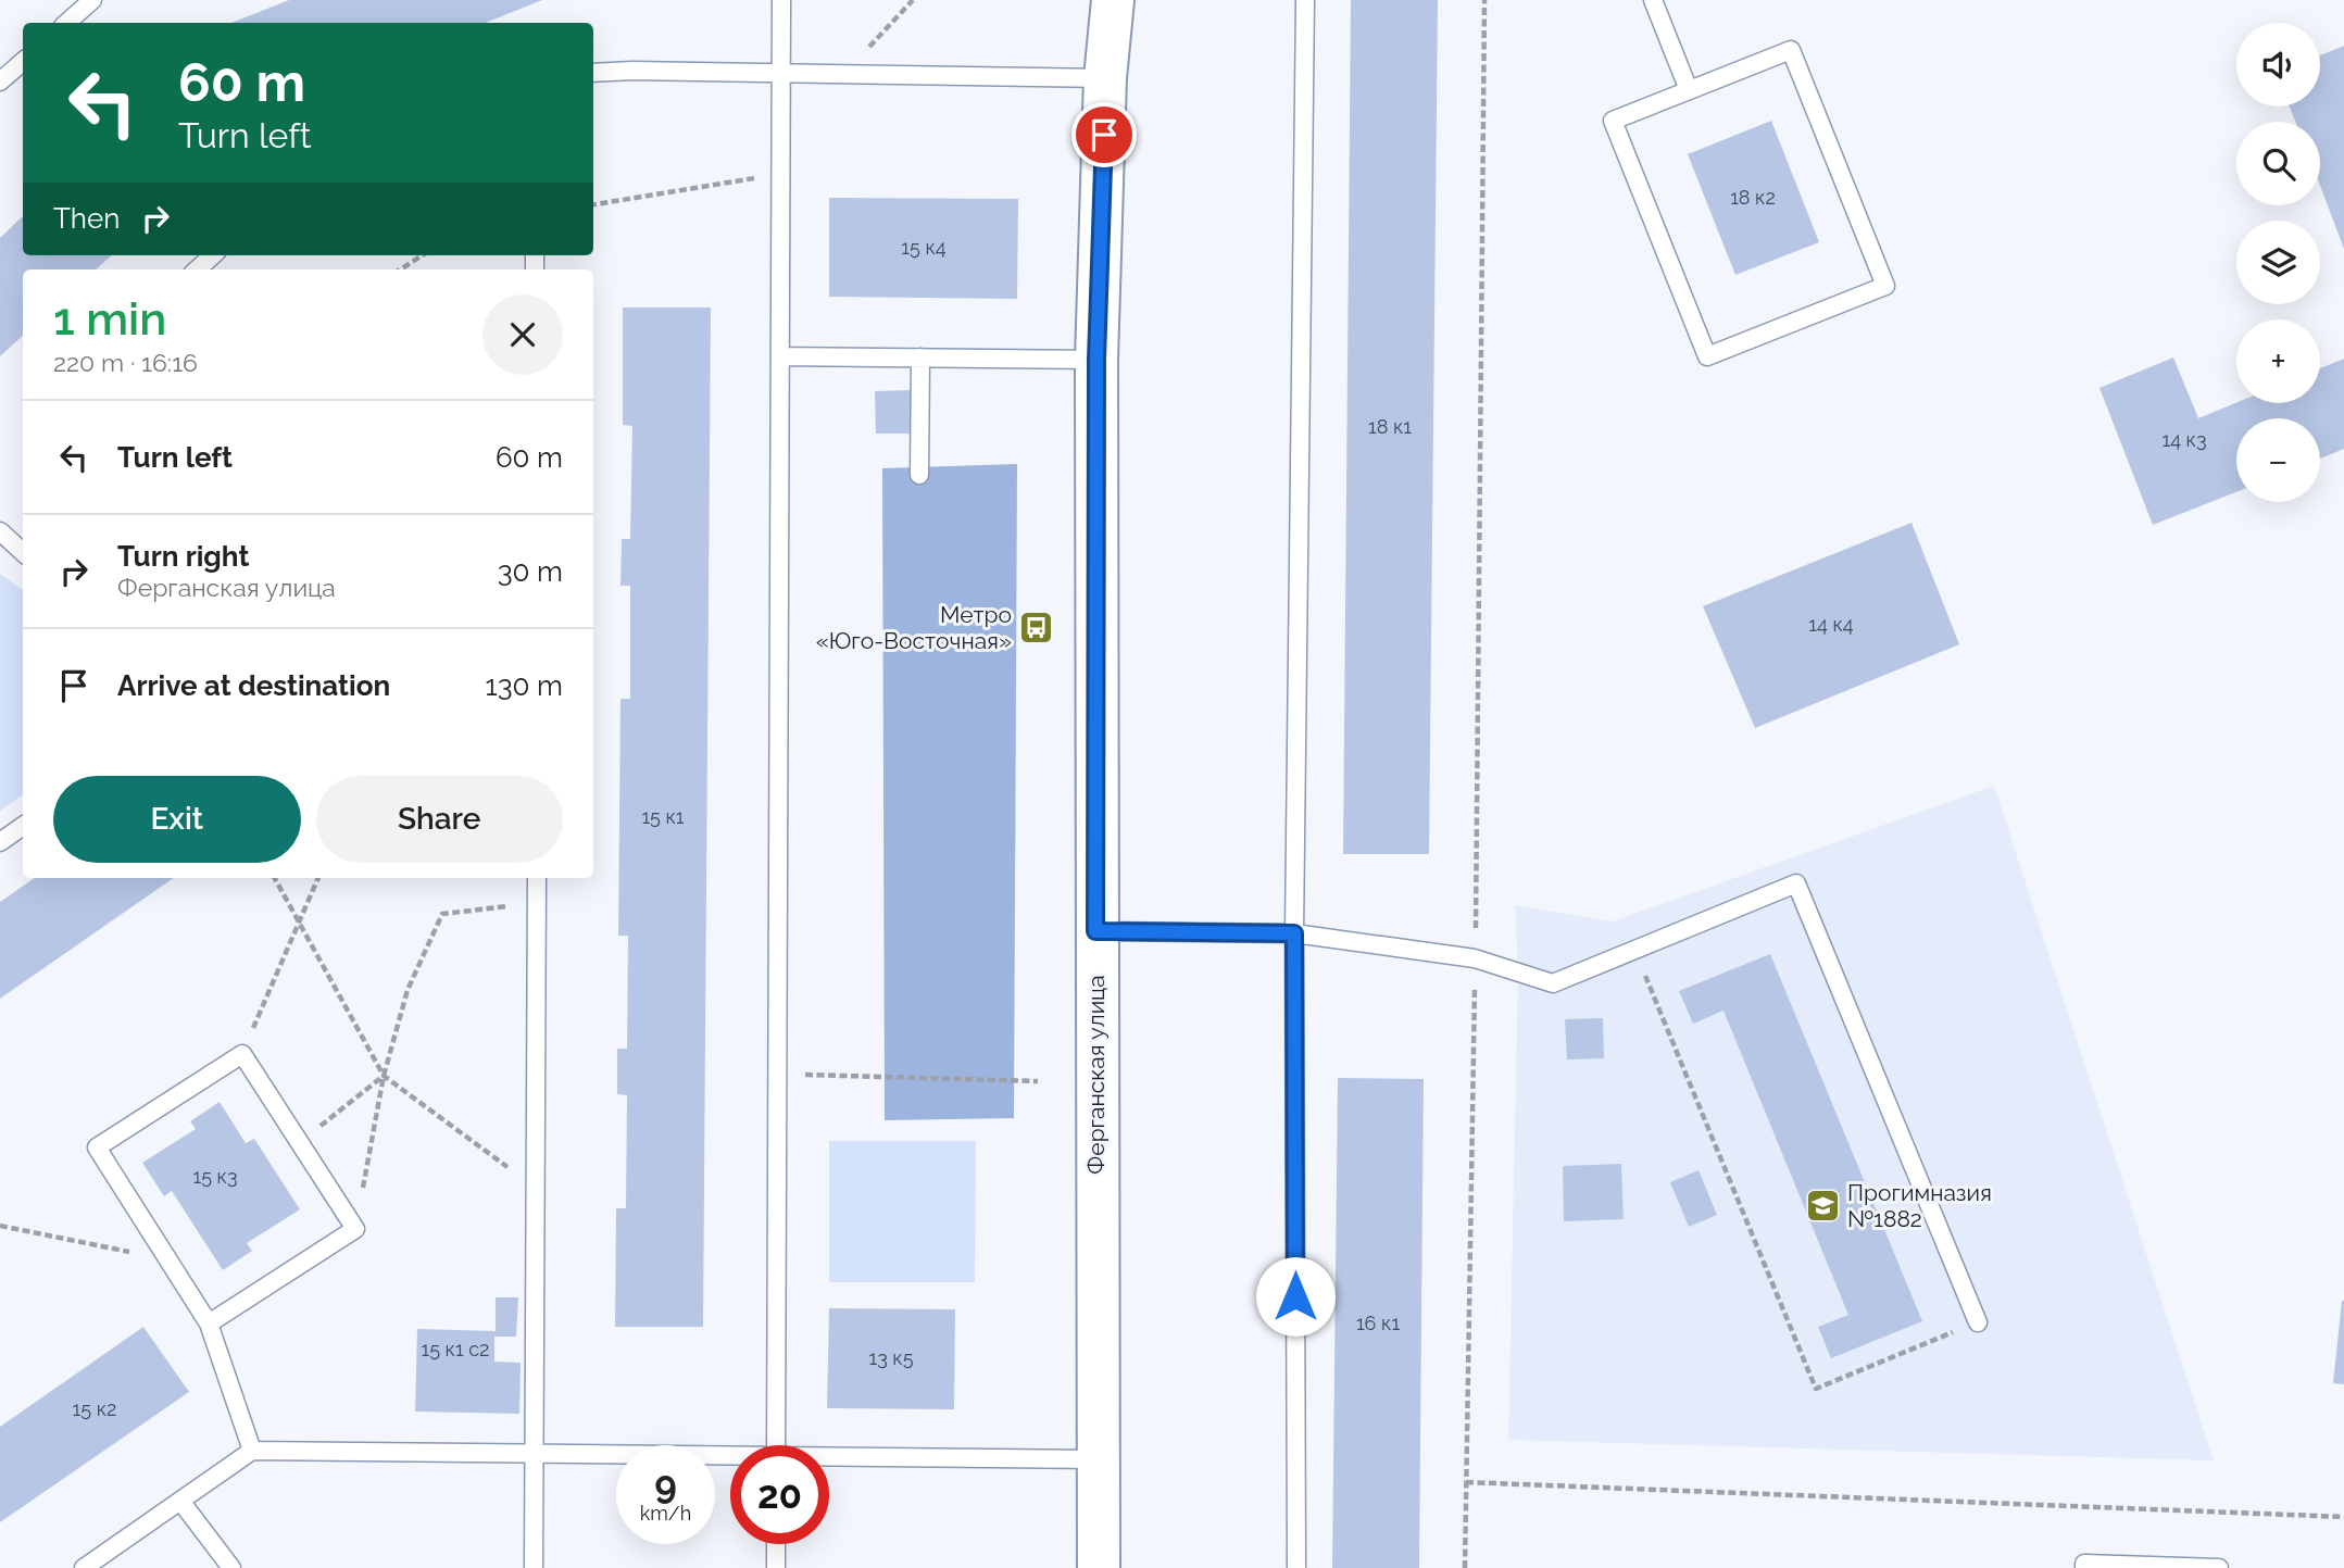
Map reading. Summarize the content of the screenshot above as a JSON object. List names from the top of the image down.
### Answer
{
  "streets": {
    "street": ["Ферганская улица"]
  },
  "places": {
    "bus stop": ["Метро «Юго-Восточная»"],
    "school or university": ["Прогимназия №1882"]
  },
  "house_numbers": [
    "18 к2",
    "15 к4",
    "18 к1",
    "14 к3",
    "14 к4",
    "15 к1",
    "15 к3",
    "16 к1",
    "15 к1 с2",
    "13 к5",
    "15 к2"
  ],
  "page": {
    "map_buttons": ["+", "−"],
    "turn": ["60 m", "Turn left"],
    "then": "Then",
    "heading": ["1 min", "220 m · 16:16"],
    "list": [
      {
        "name": "Turn left",
        "value": "60 m"
      },
      {
        "name": "Turn right",
        "note": "Ферганская улица",
        "value": "30 m"
      },
      {
        "name": "Arrive at destination",
        "value": "130 m"
      }
    ],
    "buttons": ["Exit", "Share"],
    "speed": "9 km/h",
    "limit": "20"
  }
}
